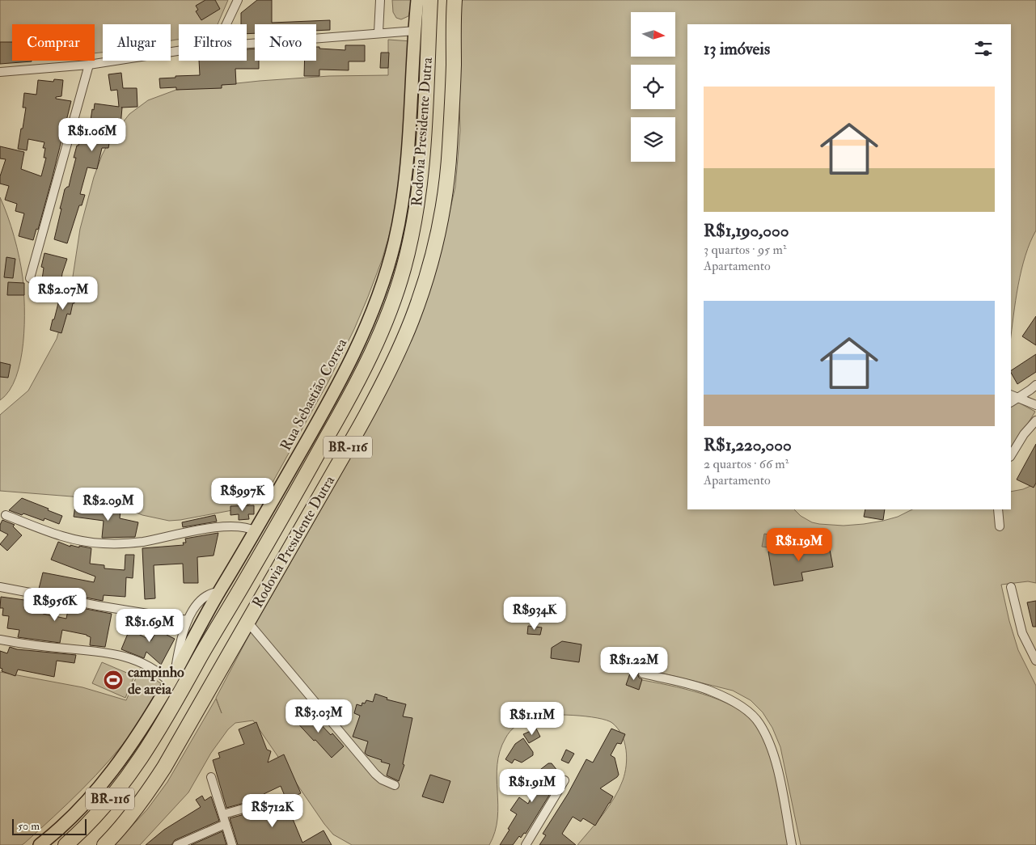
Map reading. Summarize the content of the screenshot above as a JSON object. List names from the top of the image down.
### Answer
{
  "streets": {
    "highway": ["Rodovia Presidente Dutra", "BR-116"],
    "main road": ["Rua Sebastião Correa"]
  },
  "places": {
    "sports": ["campinho de areia"]
  },
  "scale_bar": "50 m",
  "north": "right",
  "page": {
    "chip": [
      "Comprar",
      "Alugar",
      "Filtros",
      "Novo"
    ],
    "heading": "13 imóveis",
    "list": [
      {
        "name": "R$1,190,000",
        "note": "3 quartos · 95 m² · Apartamento"
      },
      {
        "name": "R$1,220,000",
        "note": "2 quartos · 66 m² · Apartamento"
      }
    ],
    "price": [
      "R$1.06M",
      "R$2.07M",
      "R$997K",
      "R$2.09M",
      "R$1.19M",
      "R$956K",
      "R$934K",
      "R$1.69M",
      "R$1.22M",
      "R$3.03M",
      "R$1.11M",
      "R$1.91M",
      "R$712K"
    ],
    "scale": "50 m"
  }
}
